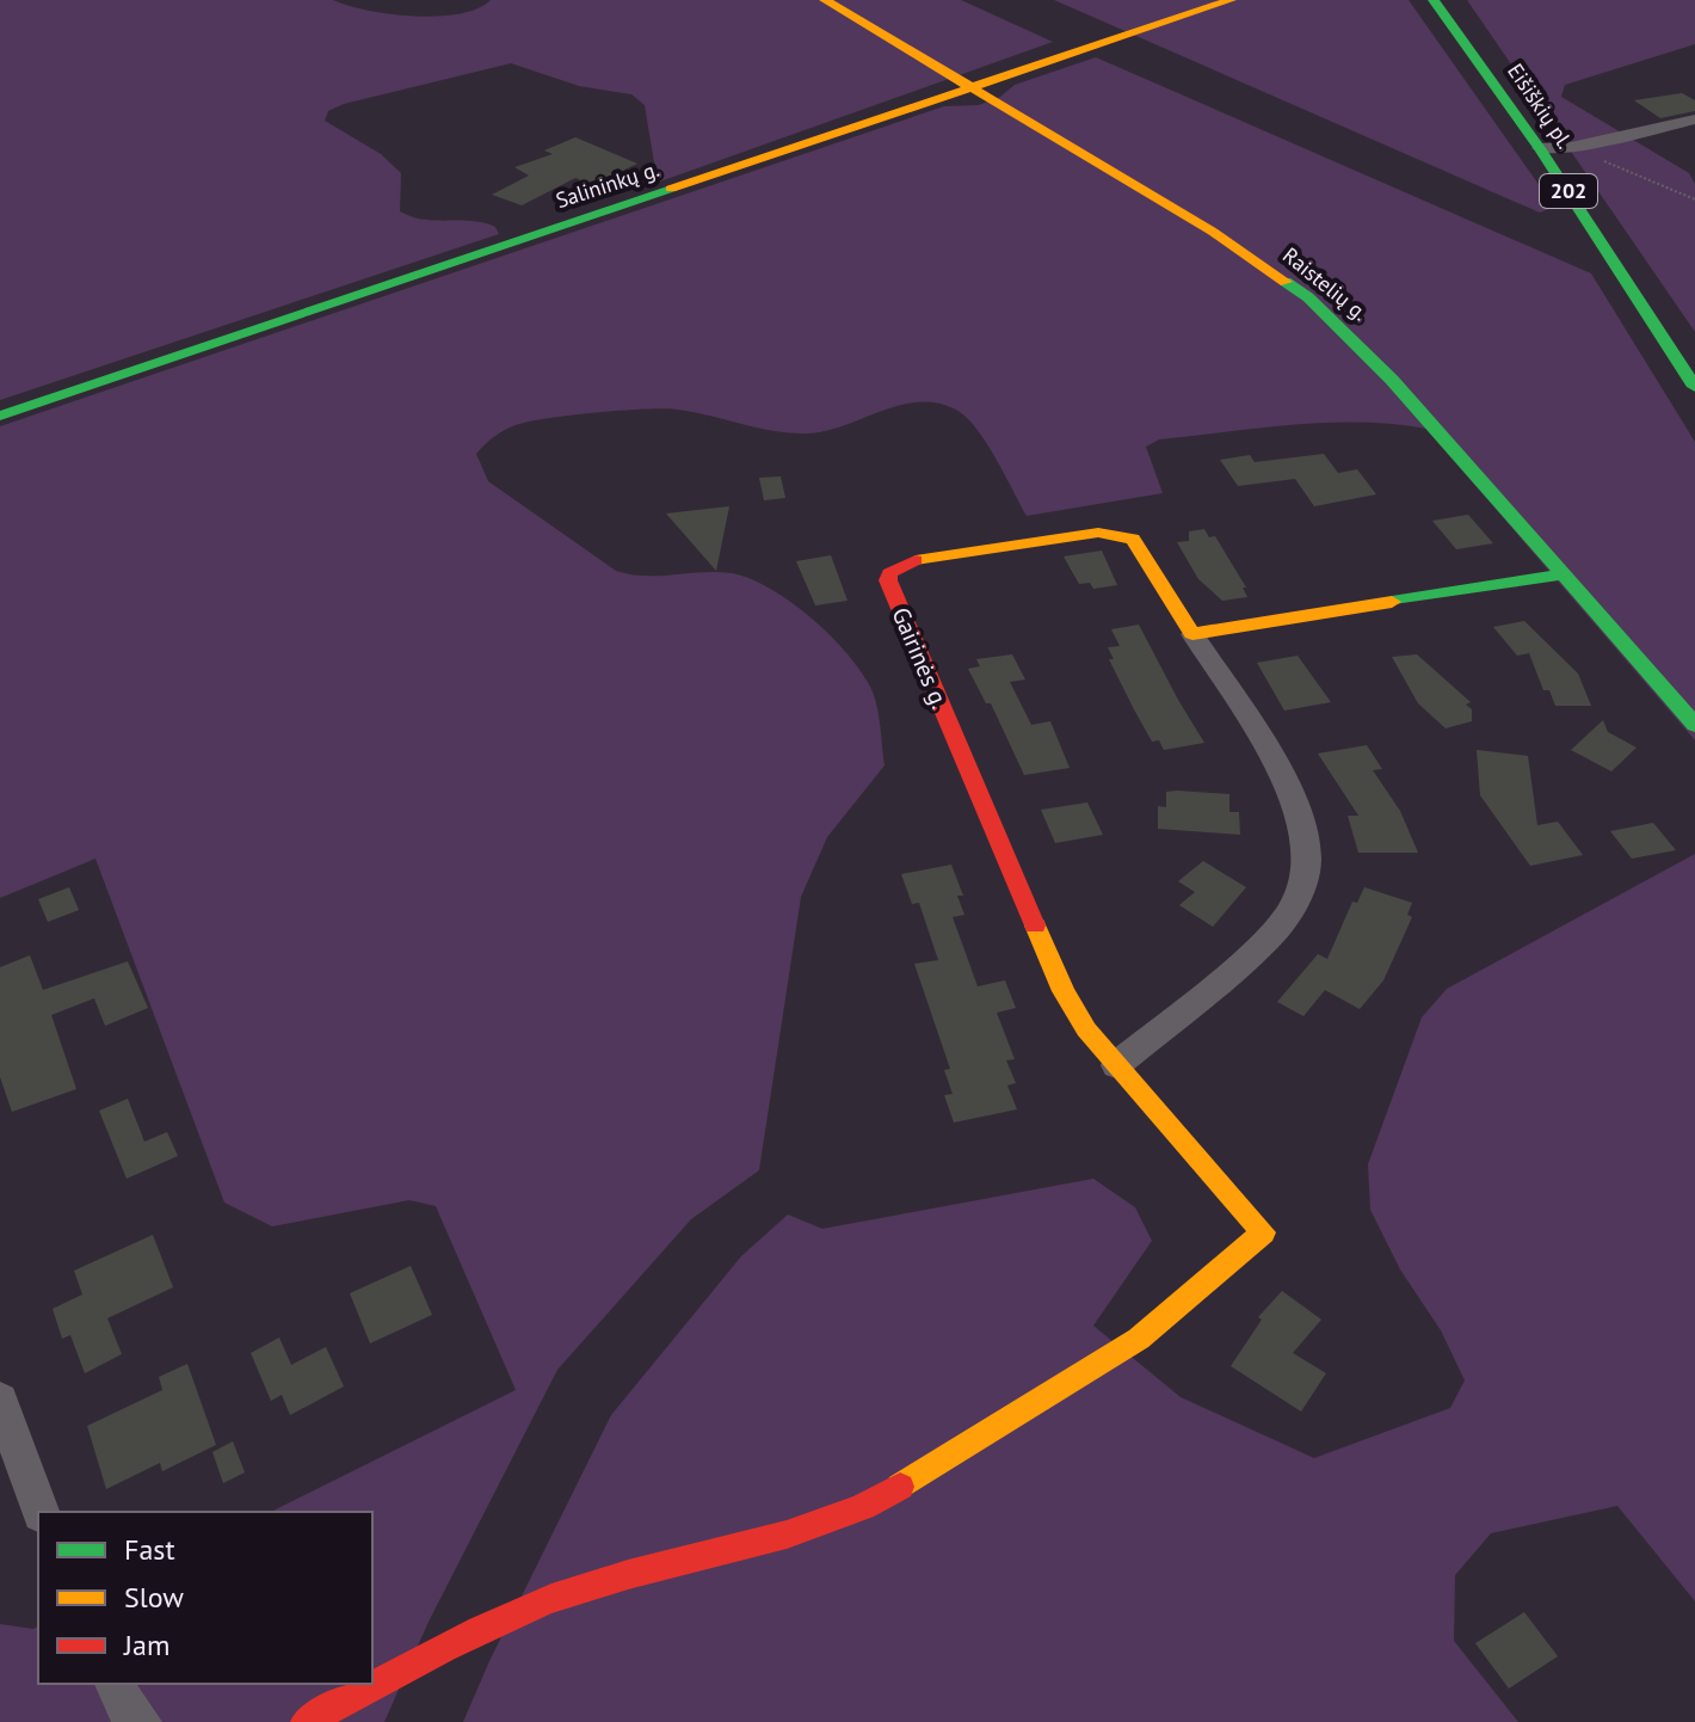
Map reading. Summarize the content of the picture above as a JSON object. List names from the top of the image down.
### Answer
{
  "streets": {
    "main road": [
      "Eišiškių pl.",
      "Salininkų g.",
      "202",
      "Raistelių g.",
      "Gairinės g."
    ]
  },
  "crossings": [
    ["Salininkų g.", "Raistelių g."]
  ],
  "legend": ["Fast", "Slow", "Jam"]
}
